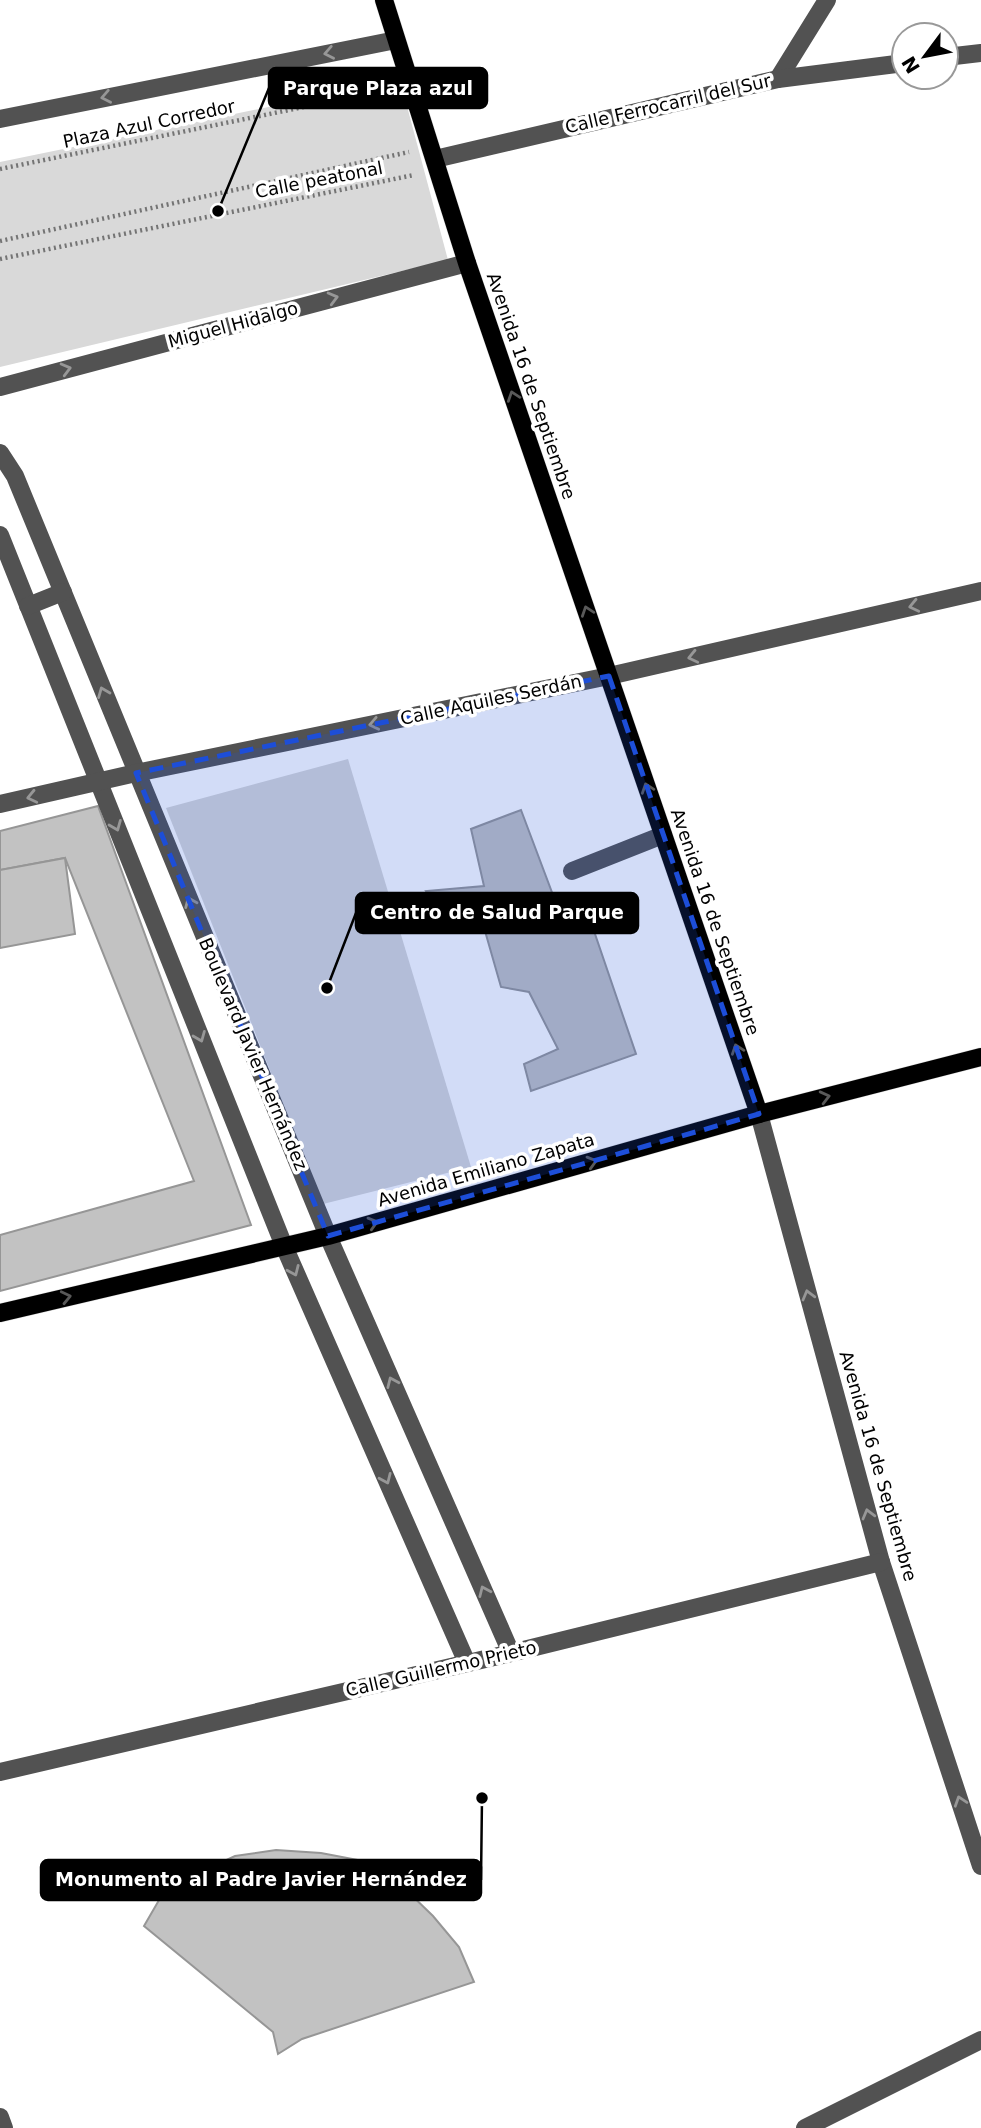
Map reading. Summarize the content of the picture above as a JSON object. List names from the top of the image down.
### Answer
{
  "streets": {
    "main road": ["Avenida 16 de Septiembre", "Avenida Emiliano Zapata"],
    "street": [
      "Calle Ferrocarril del Sur",
      "Miguel Hidalgo",
      "Calle Aquiles Serdán",
      "Boulevard Javier Hernández",
      "Calle Guillermo Prieto"
    ],
    "path": ["Plaza Azul Corredor", "Calle peatonal"]
  },
  "crossings": [
    ["Calle Ferrocarril del Sur", "Calle peatonal"],
    ["Calle Ferrocarril del Sur", "Avenida 16 de Septiembre"],
    ["Calle peatonal", "Avenida 16 de Septiembre"],
    ["Miguel Hidalgo", "Avenida 16 de Septiembre"],
    ["Avenida 16 de Septiembre", "Calle Aquiles Serdán"],
    ["Avenida 16 de Septiembre", "Avenida Emiliano Zapata"],
    ["Avenida 16 de Septiembre", "Calle Guillermo Prieto"],
    ["Calle Aquiles Serdán", "Boulevard Javier Hernández"],
    ["Boulevard Javier Hernández", "Avenida Emiliano Zapata"],
    ["Boulevard Javier Hernández", "Calle Guillermo Prieto"]
  ],
  "one_way": [
    "Miguel Hidalgo",
    "Avenida 16 de Septiembre",
    "Calle Aquiles Serdán",
    "Avenida Emiliano Zapata"
  ],
  "places": ["Parque Plaza azul", "Centro de Salud Parque", "Monumento al Padre Javier Hernández"],
  "north": "bottom left"
}
